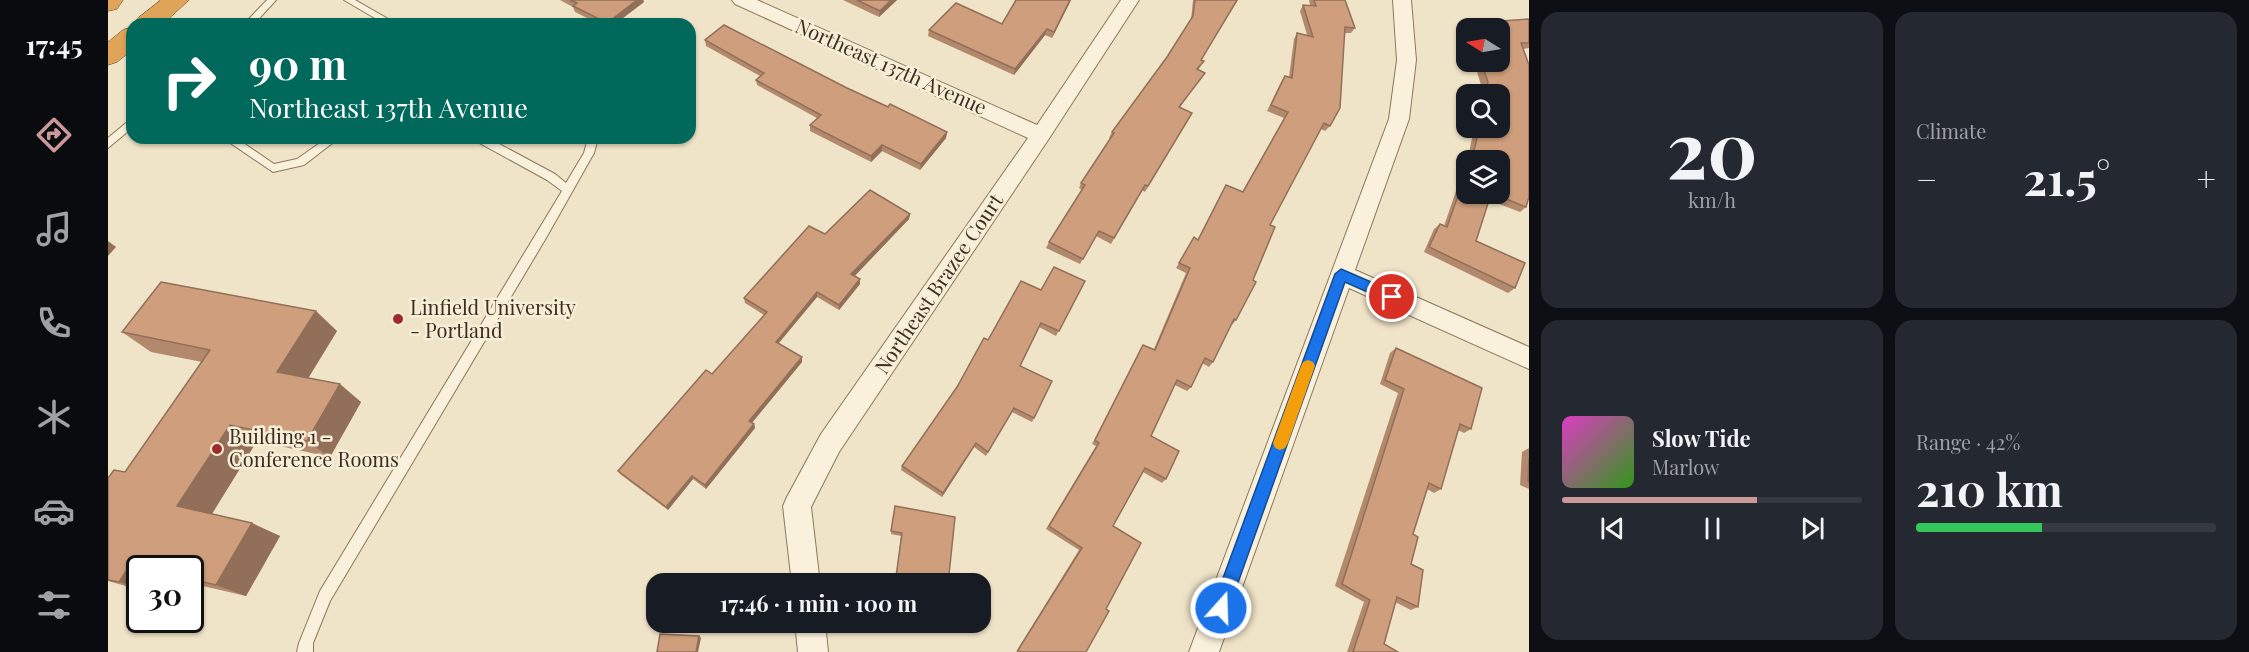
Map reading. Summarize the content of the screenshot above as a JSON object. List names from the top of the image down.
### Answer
{
  "streets": {
    "street": ["Northeast 137th Avenue", "Northeast Brazee Court"]
  },
  "crossings": [
    ["Northeast 137th Avenue", "Northeast Brazee Court"]
  ],
  "places": ["Linfield University - Portland", "Building 1 - Conference Rooms"],
  "north": "left",
  "page": {
    "tabs": "17:45",
    "tile": [
      ["20", "km/h"],
      "Climate",
      ["Range · 42%", "210 km"]
    ],
    "turn": ["90 m", "Northeast 137th Avenue"],
    "heat": ["−", "21.5°", "+"],
    "song": ["Slow Tide", "Marlow"],
    "limit": "30",
    "trip": "17:46 · 1 min · 100 m"
  }
}
